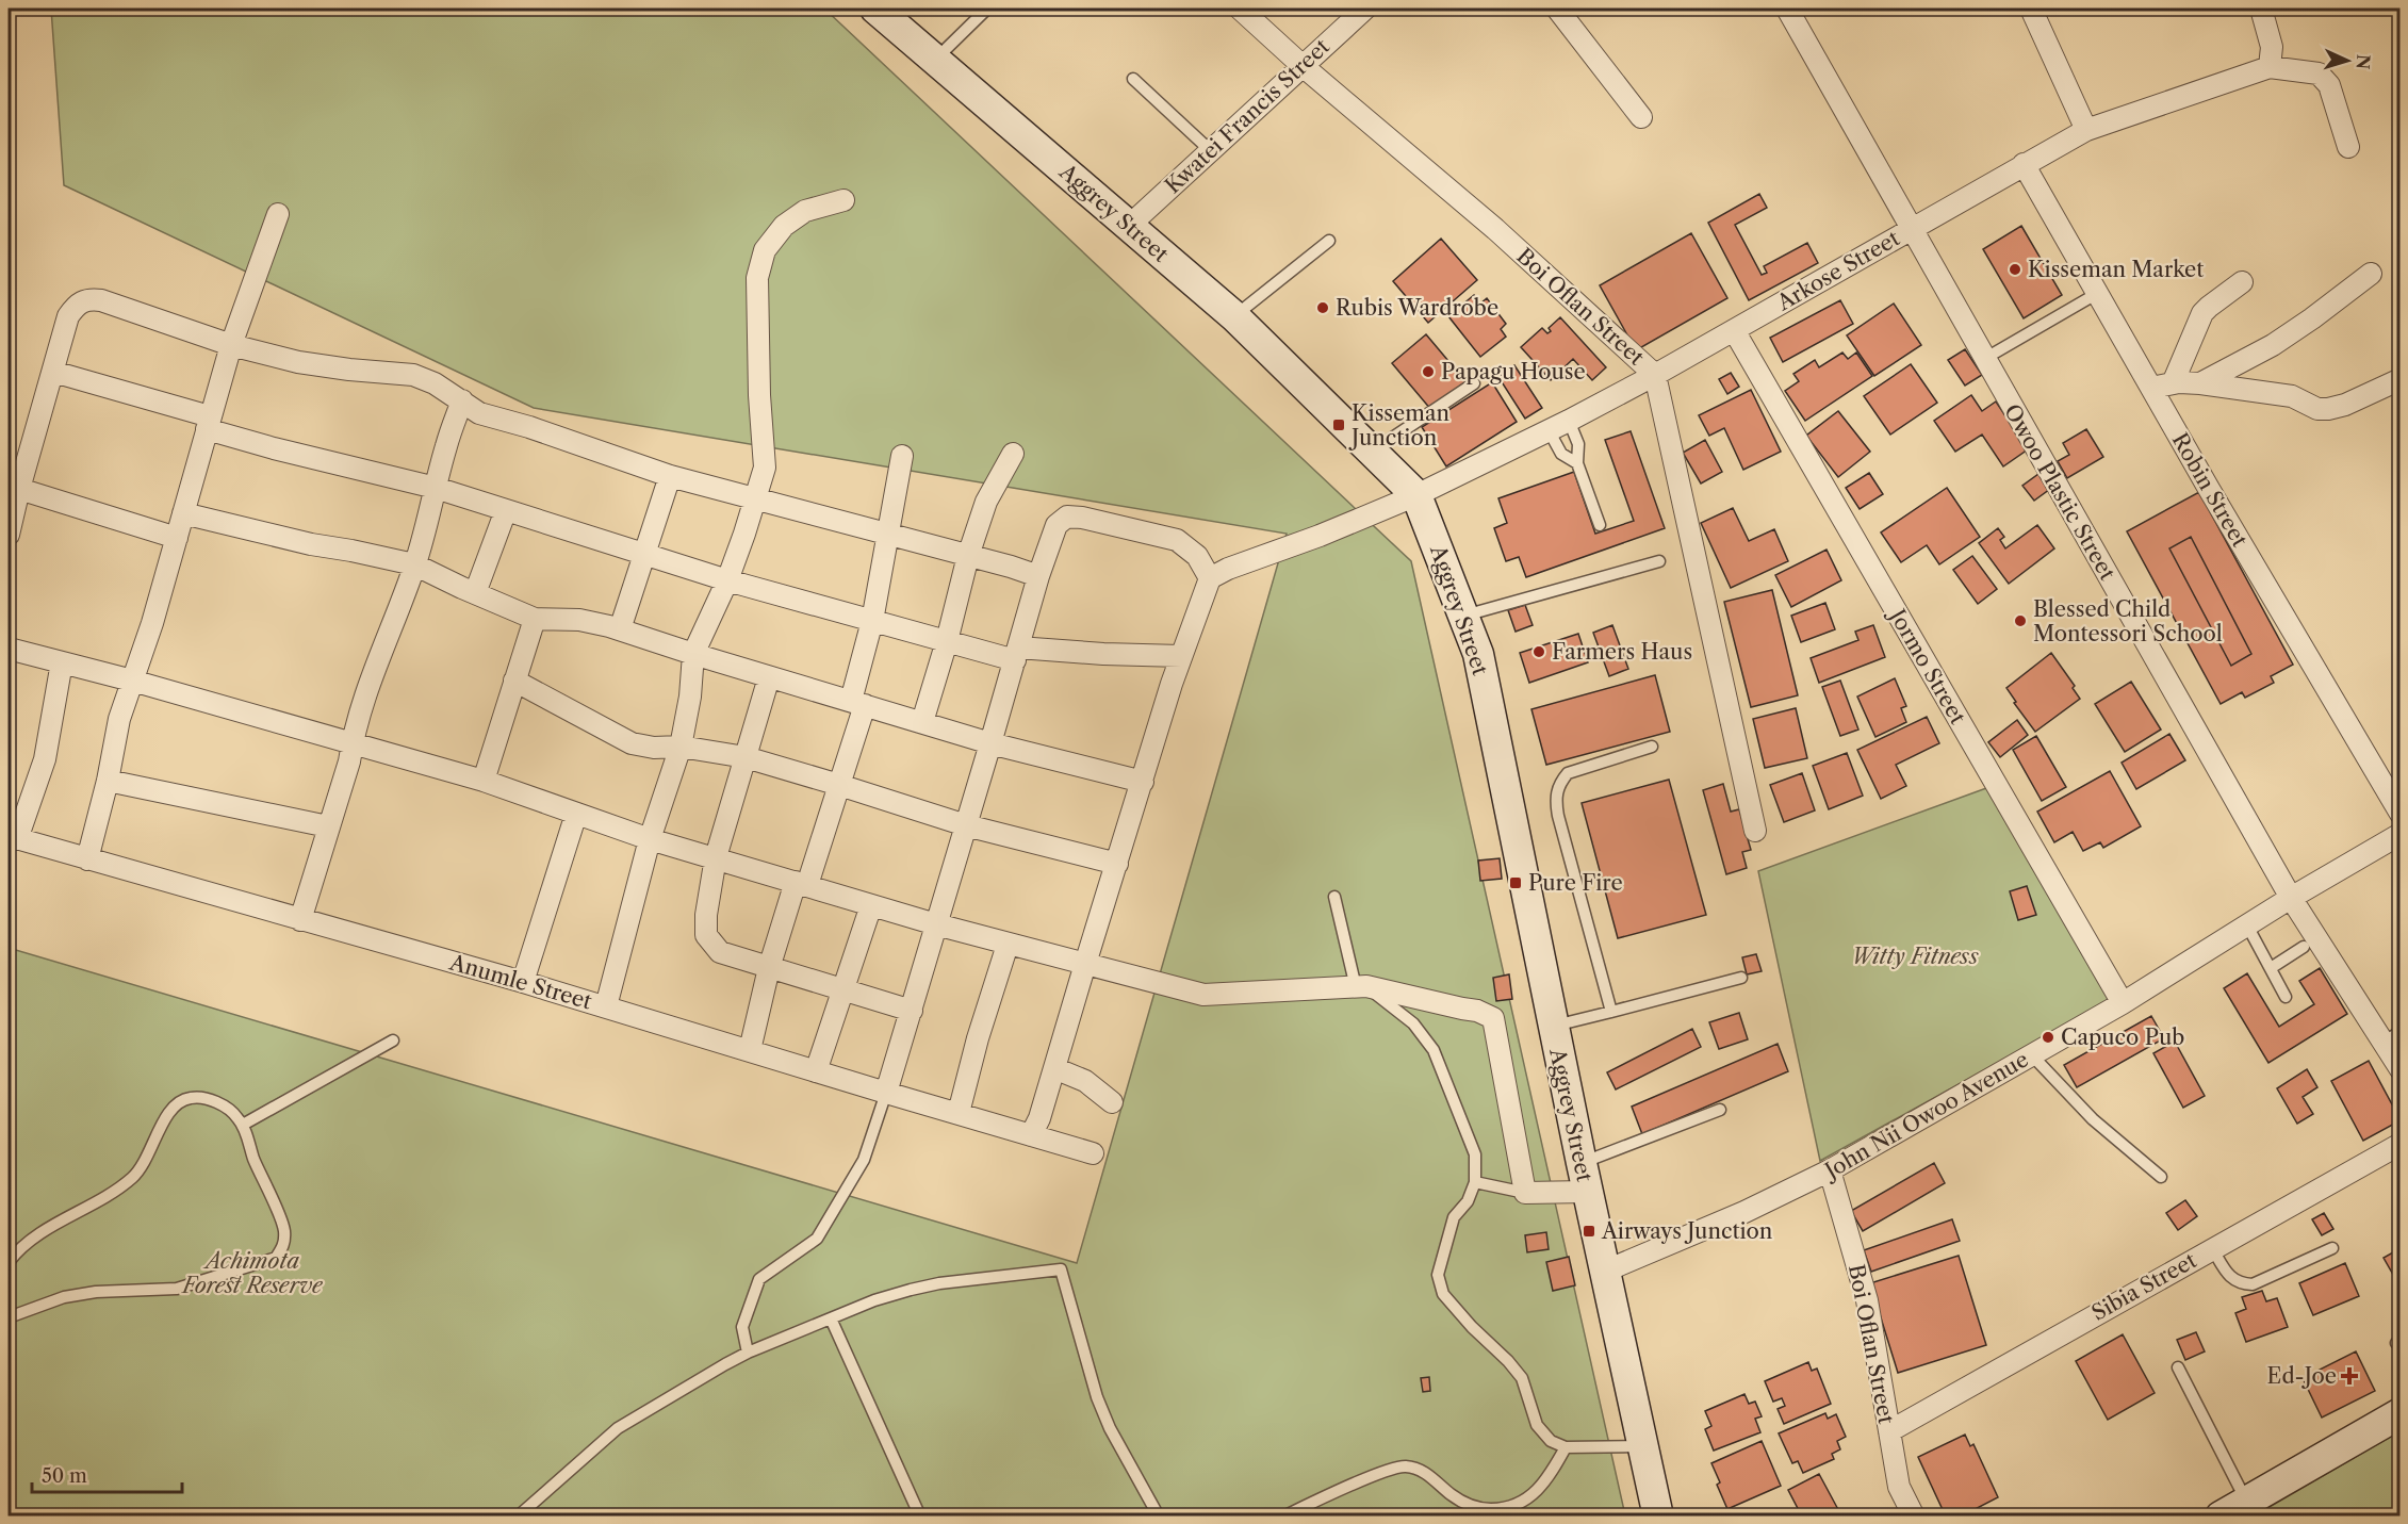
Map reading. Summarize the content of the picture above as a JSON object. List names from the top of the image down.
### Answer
{
  "streets": {
    "main road": ["Aggrey Street"],
    "street": [
      "Kwatei Francis Street",
      "Arkose Street",
      "Boi Oflan Street",
      "Robin Street",
      "Owoo Plastic Street",
      "Jormo Street",
      "Anumle Street",
      "John Nii Owoo Avenue",
      "Sibia Street"
    ]
  },
  "crossings": [
    ["Kwatei Francis Street", "Aggrey Street"],
    ["Kwatei Francis Street", "Boi Oflan Street"],
    ["Aggrey Street", "Arkose Street"],
    ["Aggrey Street", "John Nii Owoo Avenue"],
    ["Arkose Street", "Boi Oflan Street"],
    ["Arkose Street", "Robin Street"],
    ["Arkose Street", "Owoo Plastic Street"],
    ["Arkose Street", "Jormo Street"],
    ["Boi Oflan Street", "John Nii Owoo Avenue"],
    ["Boi Oflan Street", "Sibia Street"],
    ["Owoo Plastic Street", "John Nii Owoo Avenue"],
    ["Jormo Street", "John Nii Owoo Avenue"]
  ],
  "parks": ["Witty Fitness", "Achimota Forest Reserve"],
  "places": {
    "other": [
      "Kisseman Market",
      "Rubis Wardrobe",
      "Papagu House",
      "Blessed Child Montessori School",
      "Farmers Haus",
      "Capuco Pub"
    ],
    "transit": ["Kisseman Junction", "Pure Fire", "Airways Junction"],
    "health": ["Ed-Joe"]
  },
  "scale_bar": "50 m",
  "north": "right"
}
